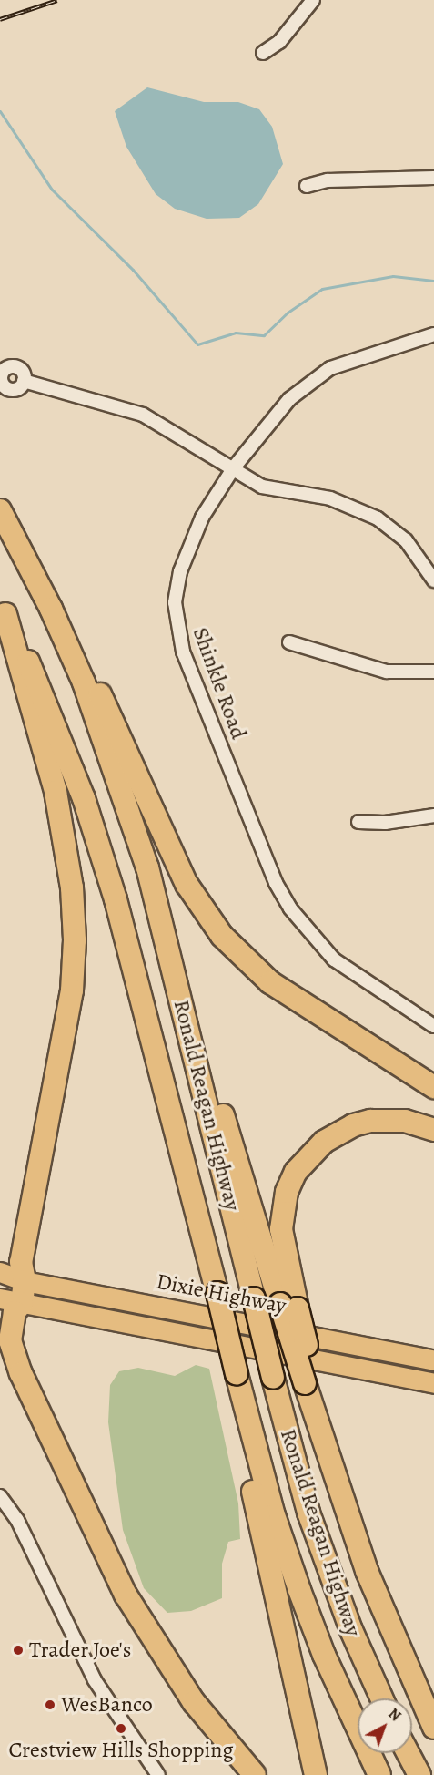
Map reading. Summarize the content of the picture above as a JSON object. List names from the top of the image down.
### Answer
{
  "streets": {
    "highway": ["Ronald Reagan Highway"],
    "main road": ["Dixie Highway"],
    "street": ["Shinkle Road"]
  },
  "places": ["Trader Joe's", "WesBanco", "Crestview Hills Shopping"],
  "north": "top right"
}
